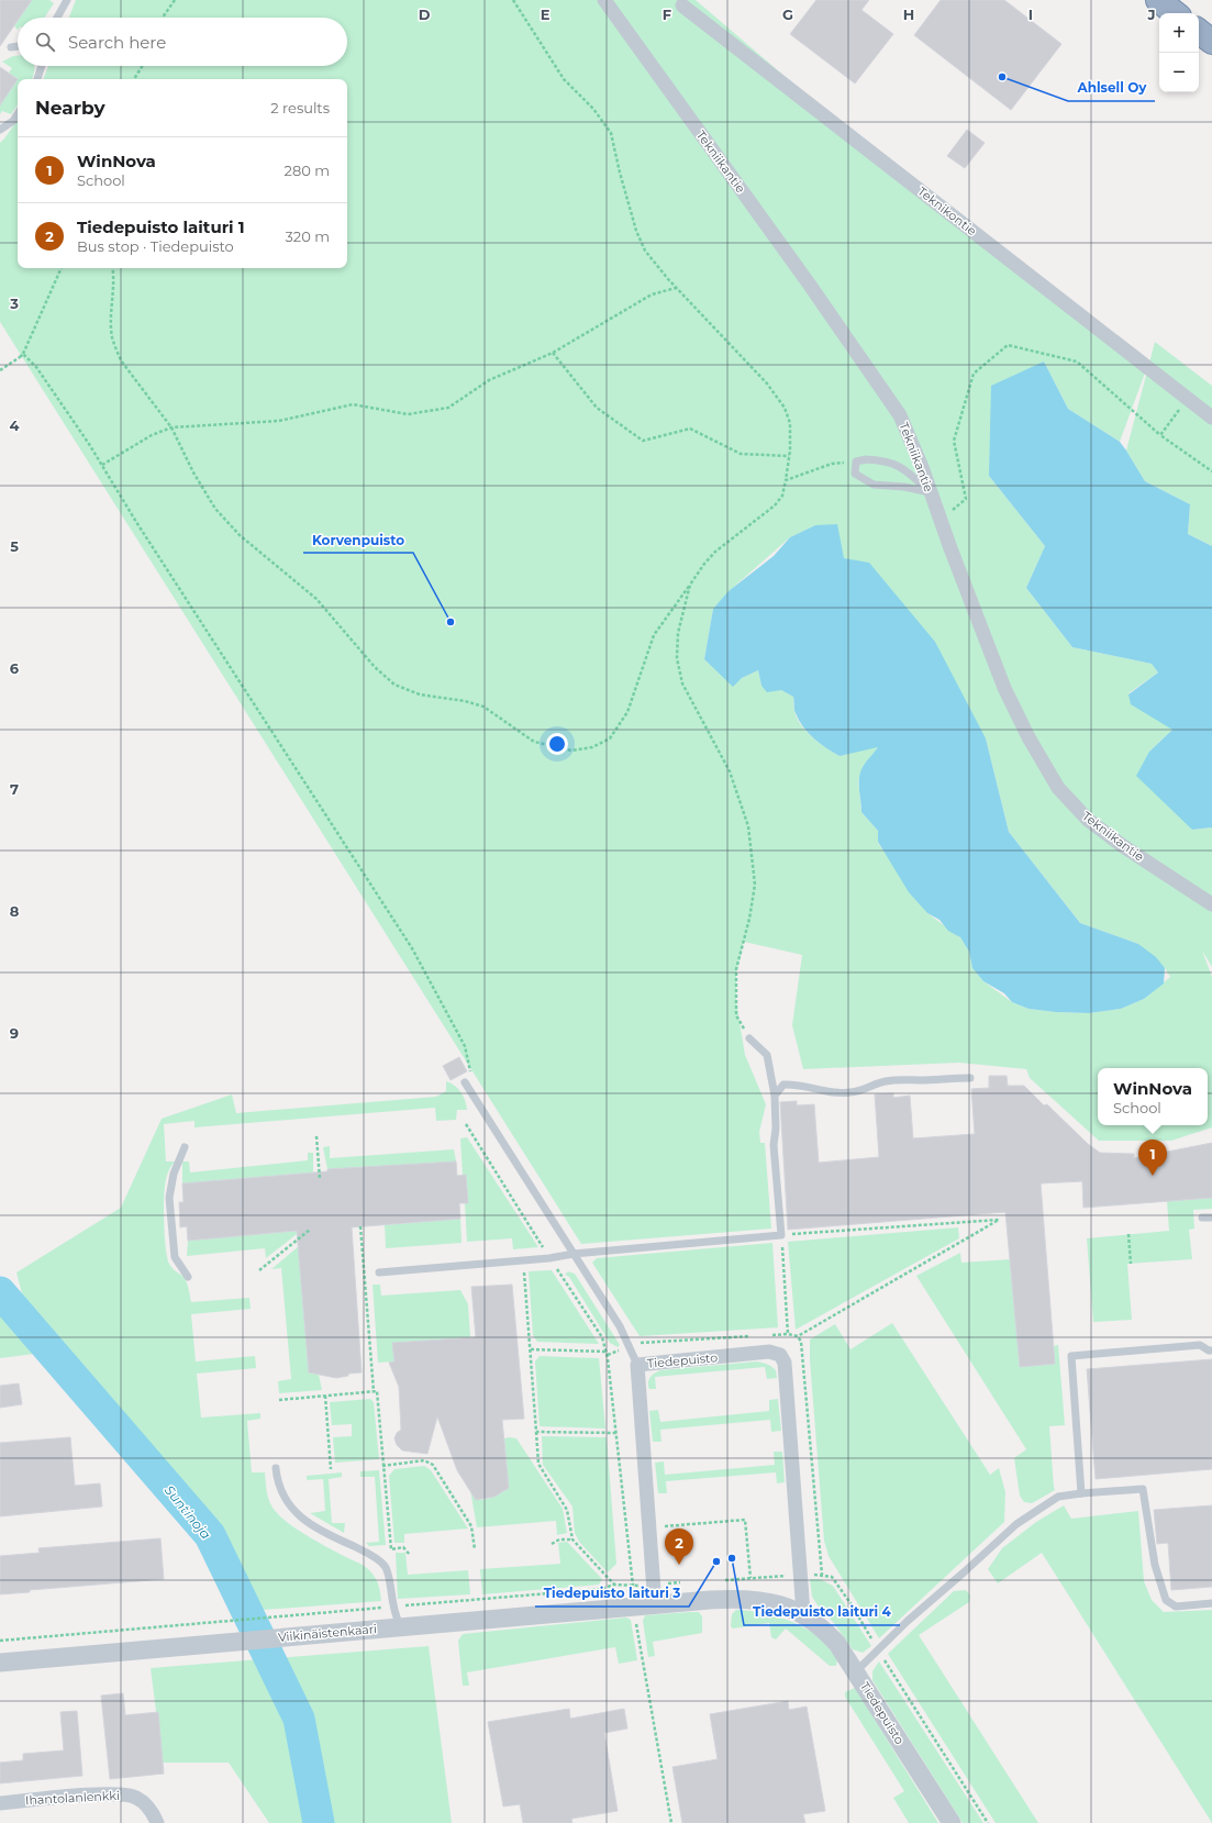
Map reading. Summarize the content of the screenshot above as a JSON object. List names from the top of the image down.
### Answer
{
  "streets": {
    "street": [
      "Tekniikantie",
      "Teknikontie",
      "Tiedepuisto",
      "Viikinäistenkaari",
      "Ihantolanlenkki"
    ]
  },
  "crossings": [
    ["Tiedepuisto", "Viikinäistenkaari"]
  ],
  "water": ["Suntinoja"],
  "places": [
    "Ahlsell Oy",
    "Korvenpuisto",
    "Tiedepuisto laituri 4",
    "Tiedepuisto laituri 3"
  ],
  "page": {
    "map_buttons": ["+", "−"],
    "search": "Search here",
    "heading": ["Nearby", "2 results"],
    "list": [
      {
        "mark": "1",
        "name": "WinNova",
        "note": "School",
        "value": "280 m"
      },
      {
        "mark": "2",
        "name": "Tiedepuisto laituri 1",
        "note": "Bus stop · Tiedepuisto",
        "value": "320 m"
      }
    ],
    "popup": ["WinNova", "School"],
    "pins": ["1", "2"]
  },
  "grid": {
    "columns": [
      "D",
      "E",
      "F",
      "G",
      "H",
      "I",
      "J"
    ],
    "rows": [
      "3",
      "4",
      "5",
      "6",
      "7",
      "8",
      "9"
    ]
  }
}
